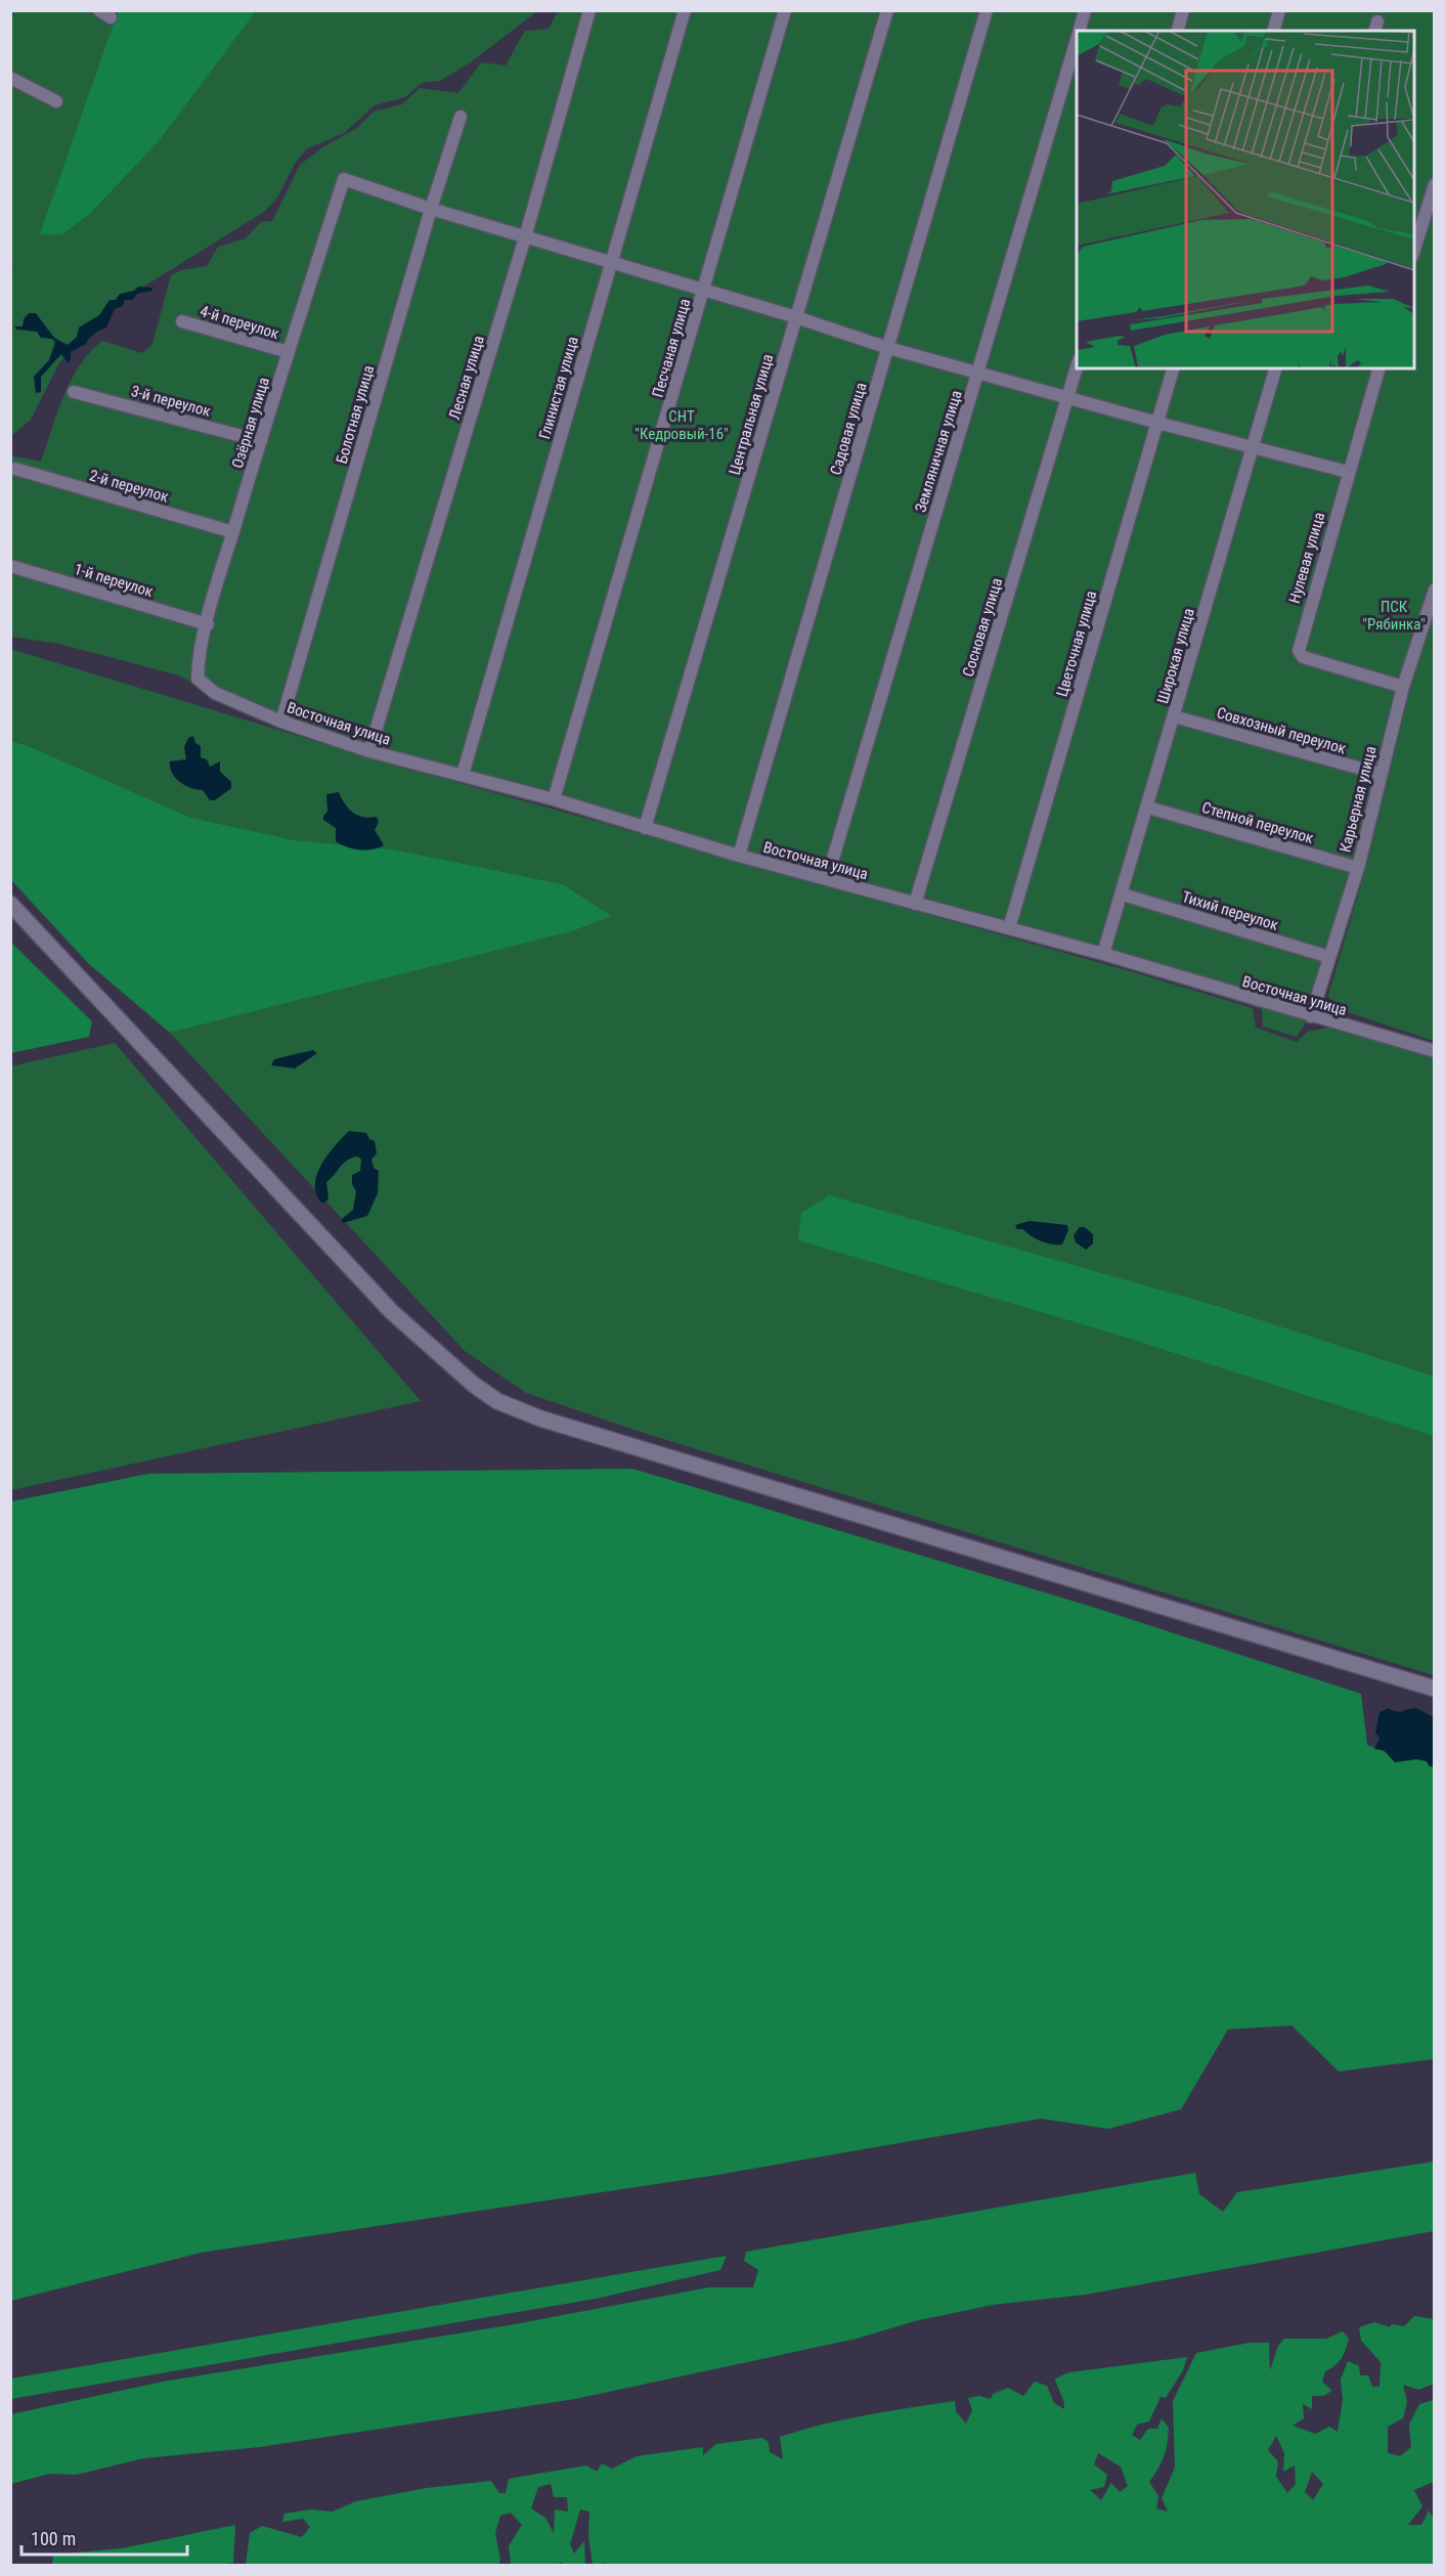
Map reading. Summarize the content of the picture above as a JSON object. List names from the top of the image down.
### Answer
{
  "streets": {
    "street": [
      "4-й переулок",
      "Песчаная улица",
      "Лесная улица",
      "Глинистая улица",
      "3-й переулок",
      "Болотная улица",
      "Центральная улица",
      "Озёрная улица",
      "Садовая улица",
      "Земляничная улица",
      "2-й переулок",
      "Нулевая улица",
      "1-й переулок",
      "Сосновая улица",
      "Цветочная улица",
      "Широкая улица",
      "Восточная улица",
      "Совхозный переулок",
      "Карьерная улица",
      "Степной переулок",
      "Тихий переулок"
    ]
  },
  "crossings": [
    ["4-й переулок", "Озёрная улица"],
    ["Песчаная улица", "Восточная улица"],
    ["Лесная улица", "Восточная улица"],
    ["Глинистая улица", "Восточная улица"],
    ["3-й переулок", "Озёрная улица"],
    ["Болотная улица", "Озёрная улица"],
    ["Болотная улица", "Восточная улица"],
    ["Центральная улица", "Восточная улица"],
    ["Озёрная улица", "2-й переулок"],
    ["Озёрная улица", "1-й переулок"],
    ["Озёрная улица", "Восточная улица"],
    ["Садовая улица", "Восточная улица"],
    ["Земляничная улица", "Восточная улица"],
    ["Нулевая улица", "Карьерная улица"],
    ["Сосновая улица", "Восточная улица"],
    ["Цветочная улица", "Восточная улица"],
    ["Широкая улица", "Восточная улица"],
    ["Широкая улица", "Совхозный переулок"],
    ["Широкая улица", "Степной переулок"],
    ["Широкая улица", "Тихий переулок"],
    ["Восточная улица", "Карьерная улица"],
    ["Совхозный переулок", "Карьерная улица"],
    ["Карьерная улица", "Степной переулок"],
    ["Карьерная улица", "Тихий переулок"]
  ],
  "parks": ["СНТ \"Кедровый-16\"", "ПСК \"Рябинка\""],
  "scale_bar": "100 m"
}
